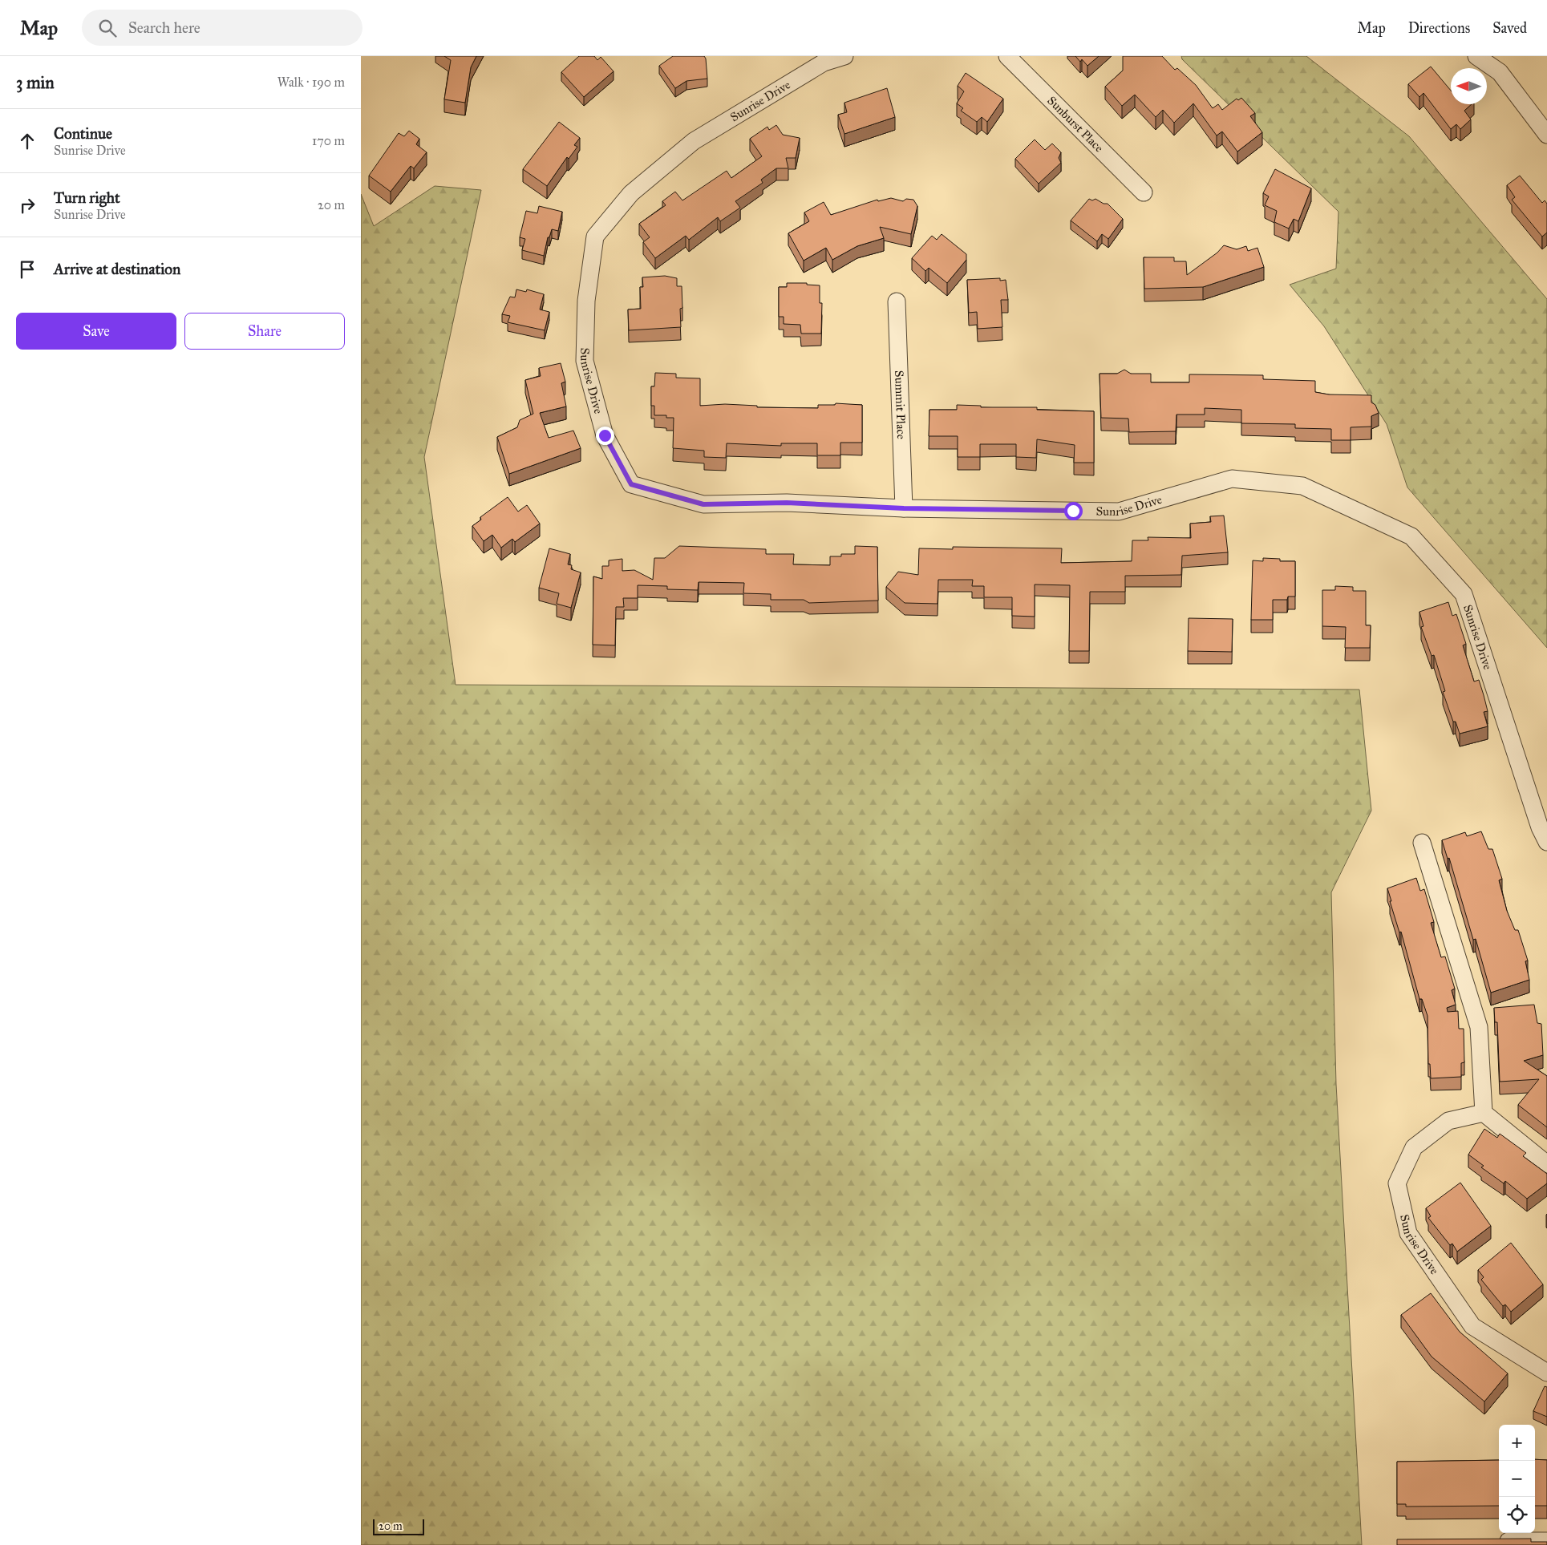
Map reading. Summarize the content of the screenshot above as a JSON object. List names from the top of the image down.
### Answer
{
  "streets": {
    "street": ["Sunrise Drive", "Sunburst Place", "Summit Place"]
  },
  "crossings": [
    ["Sunrise Drive", "Summit Place"]
  ],
  "scale_bar": "20 m",
  "north": "left",
  "page": {
    "header": "Map",
    "search": "Search here",
    "nav": ["Map", "Directions", "Saved"],
    "heading": ["3 min", "Walk · 190 m"],
    "list": [
      ["Continue", "Sunrise Drive", "170 m"],
      ["Turn right", "Sunrise Drive", "20 m"],
      "Arrive at destination"
    ],
    "buttons": ["Save", "Share"],
    "map_buttons": ["+", "−"],
    "scale": "20 m"
  }
}
